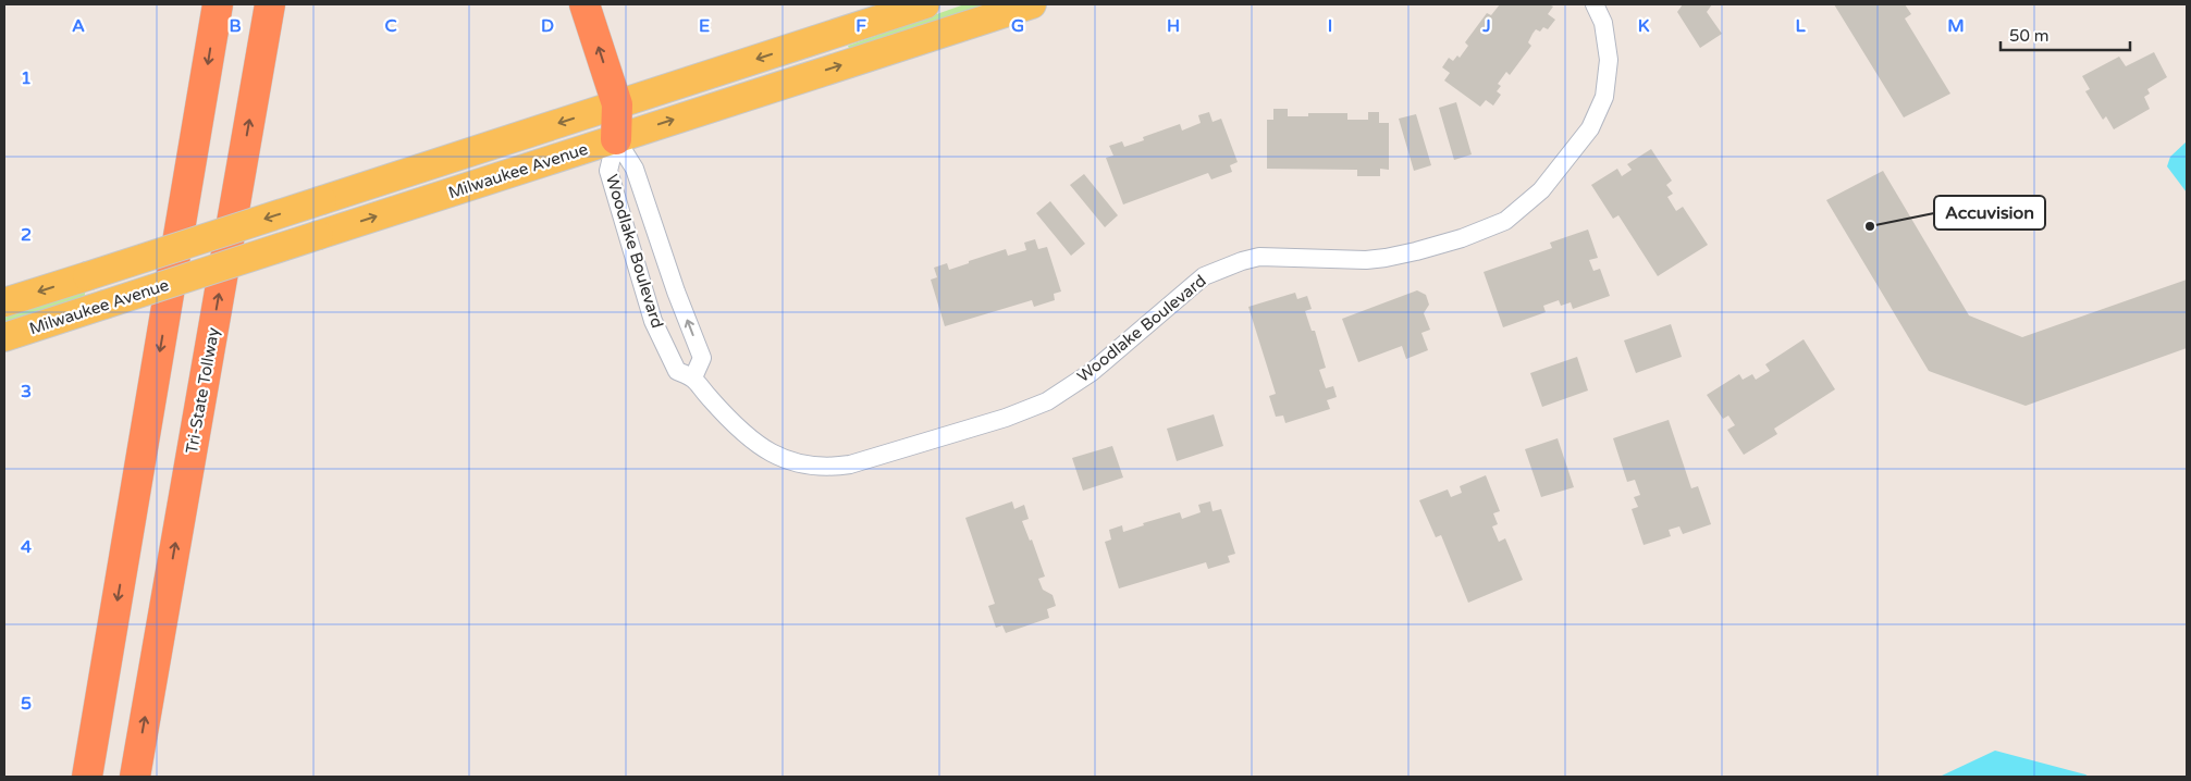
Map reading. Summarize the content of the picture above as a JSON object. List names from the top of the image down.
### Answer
{
  "streets": {
    "highway": ["Tri-State Tollway"],
    "main road": ["Milwaukee Avenue"],
    "street": ["Woodlake Boulevard"]
  },
  "crossings": [
    ["Milwaukee Avenue", "Woodlake Boulevard"]
  ],
  "places": ["Accuvision"],
  "scale_bar": "50 m",
  "grid": {
    "columns": [
      "A",
      "B",
      "C",
      "D",
      "E",
      "F",
      "G",
      "H",
      "I",
      "J",
      "K",
      "L",
      "M"
    ],
    "rows": [
      "1",
      "2",
      "3",
      "4",
      "5"
    ]
  }
}
